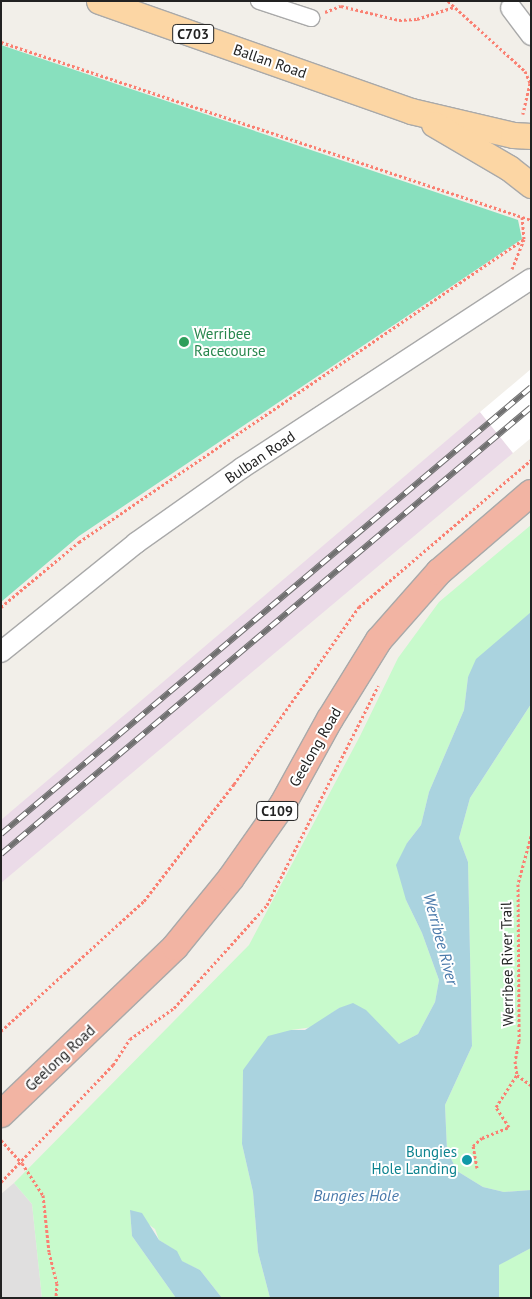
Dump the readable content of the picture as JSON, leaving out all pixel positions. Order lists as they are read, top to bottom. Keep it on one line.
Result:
{"streets":{"highway":["Geelong Road","C109"],"main road":["C703","Ballan Road"],"street":["Bulban Road"],"path":["Werribee River Trail"]},"water":["Werribee River","Bungies Hole"],"places":["Werribee Racecourse","Bungies Hole Landing"]}
